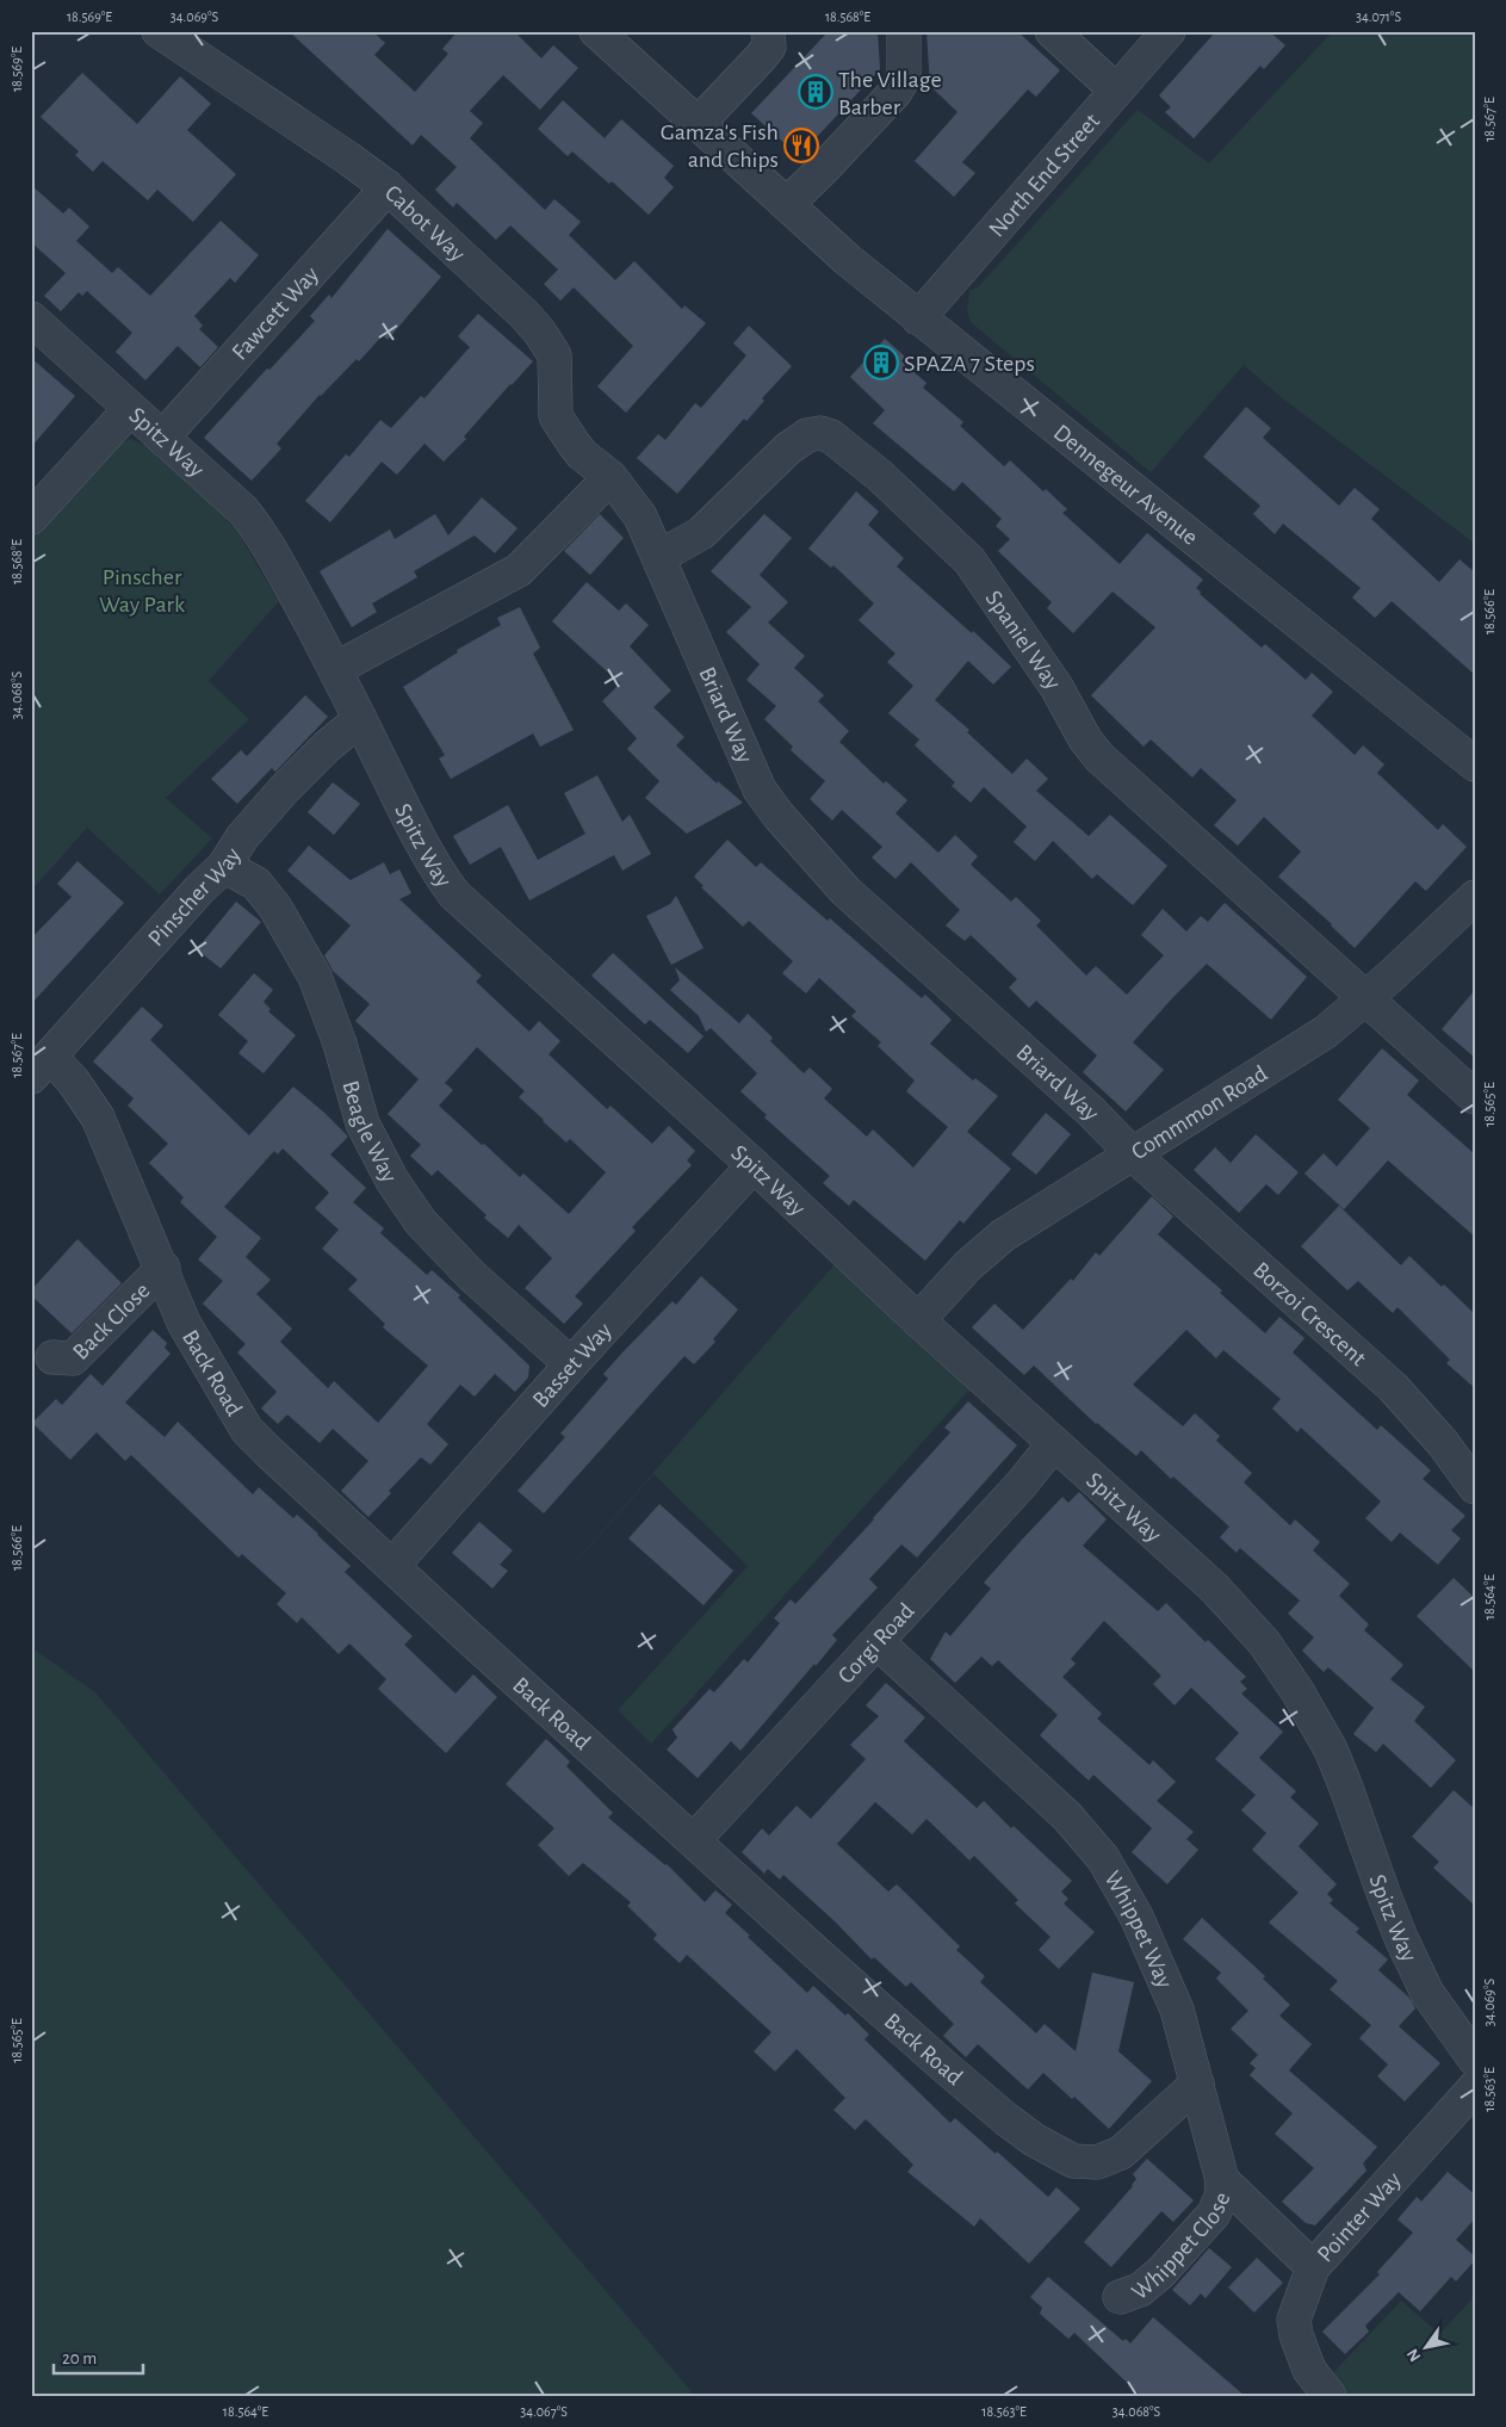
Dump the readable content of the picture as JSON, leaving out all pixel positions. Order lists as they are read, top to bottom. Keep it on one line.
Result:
{"streets":{"street":["North End Street","Cabot Way","Fawcett Way","Spitz Way","Dennegeur Avenue","Spaniel Way","Briard Way","Pinscher Way","Commmon Road","Beagle Way","Borzoi Crescent","Back Close","Basset Way","Back Road","Corgi Road","Whippet Way","Pointer Way","Whippet Close"]},"crossings":[["North End Street","Dennegeur Avenue"],["Cabot Way","Fawcett Way"],["Cabot Way","Briard Way"],["Fawcett Way","Spitz Way"],["Spitz Way","Pinscher Way"],["Spitz Way","Commmon Road"],["Spitz Way","Basset Way"],["Spitz Way","Corgi Road"],["Spaniel Way","Briard Way"],["Spaniel Way","Commmon Road"],["Briard Way","Commmon Road"],["Briard Way","Borzoi Crescent"],["Pinscher Way","Beagle Way"],["Pinscher Way","Back Road"],["Commmon Road","Borzoi Crescent"],["Beagle Way","Basset Way"],["Back Close","Back Road"],["Basset Way","Back Road"],["Back Road","Corgi Road"],["Back Road","Whippet Way"],["Corgi Road","Whippet Way"],["Whippet Way","Whippet Close"]],"parks":["Pinscher Way Park"],"places":{"building":["The Village Barber","SPAZA 7 Steps"],"restaurant":["Gamza's Fish and Chips"]},"scale_bar":"20 m","north":"bottom left","coordinates":["18.569°E","34.069°S","18.568°E","34.071°S","18.567°E","18.566°E","34.068°S","18.565°E","18.564°E","18.563°E","34.067°S"]}
